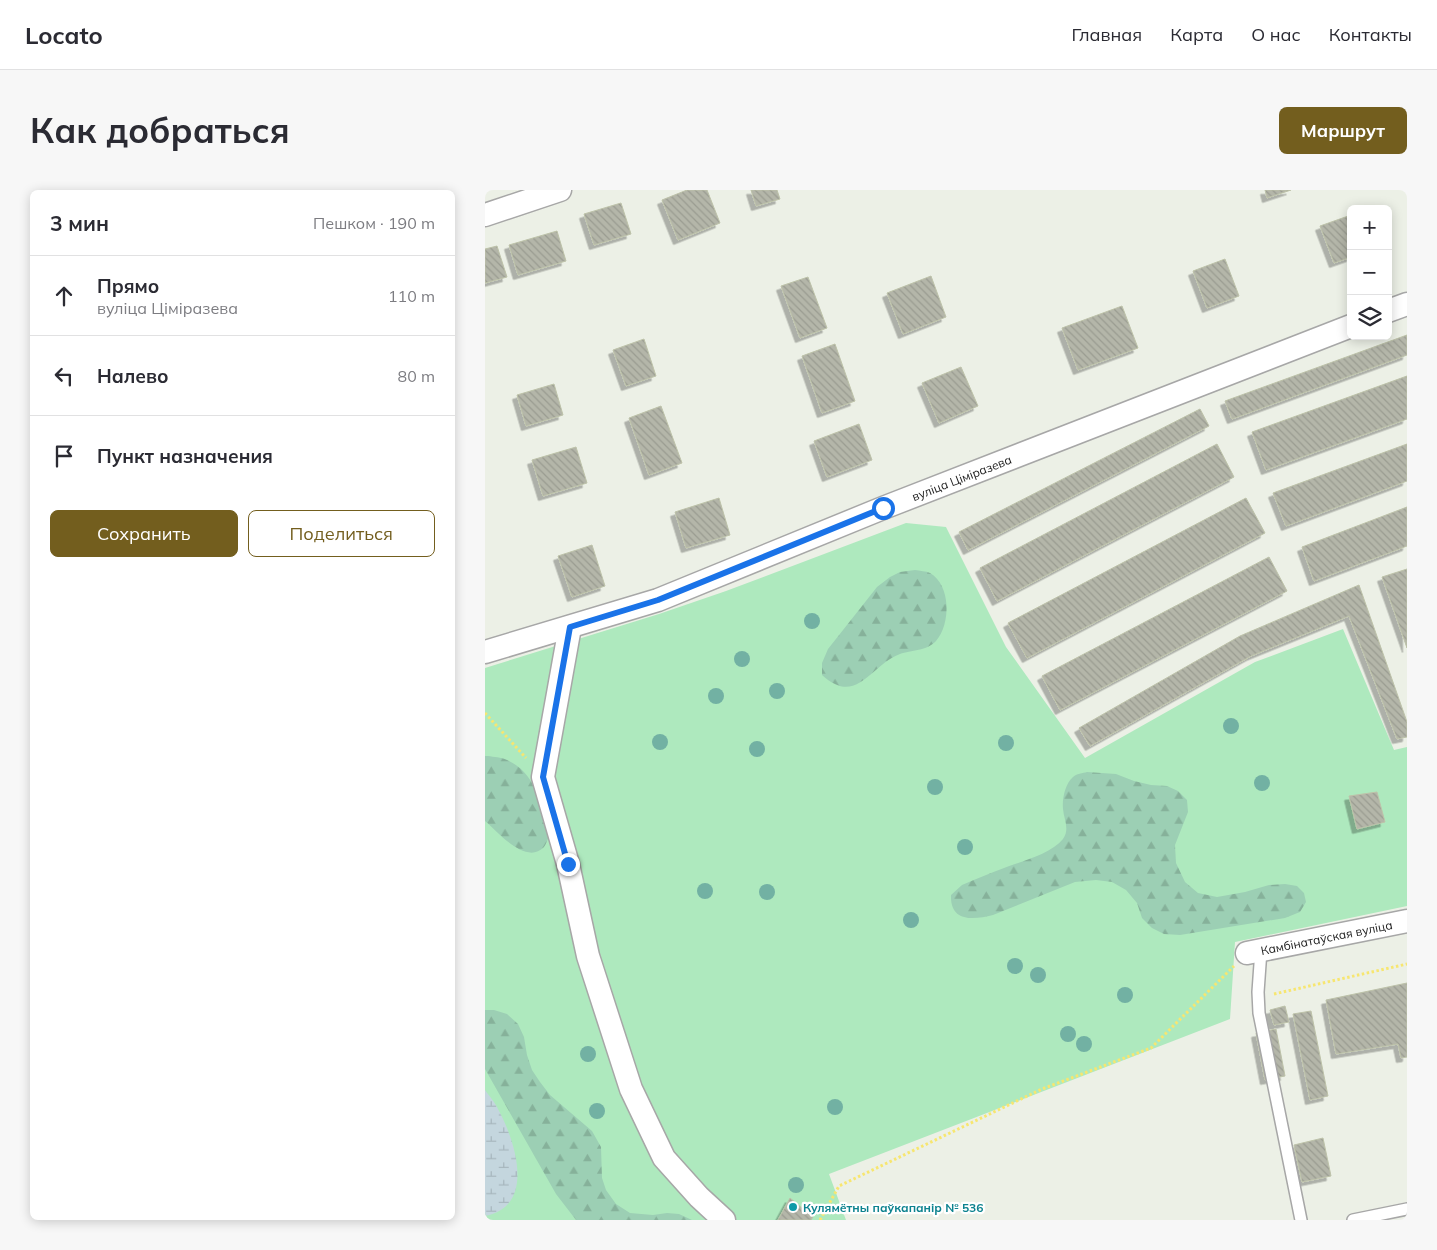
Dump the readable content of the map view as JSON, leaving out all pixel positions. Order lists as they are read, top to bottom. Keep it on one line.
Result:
{"streets":{"street":["вуліца Ціміразева","Камбінатаўская вуліца"]},"places":["Кулямётны паўкапанір № 536"],"page":{"header":"Locato","nav":["Главная","Карта","О нас","Контакты"],"buttons":["Маршрут",["Сохранить","Поделиться"]],"title":"Как добраться","heading":["3 мин","Пешком · 190 m"],"map_buttons":["+","−"],"list":[["Прямо","вуліца Ціміразева","110 m"],["Налево","80 m"],"Пункт назначения"]}}
